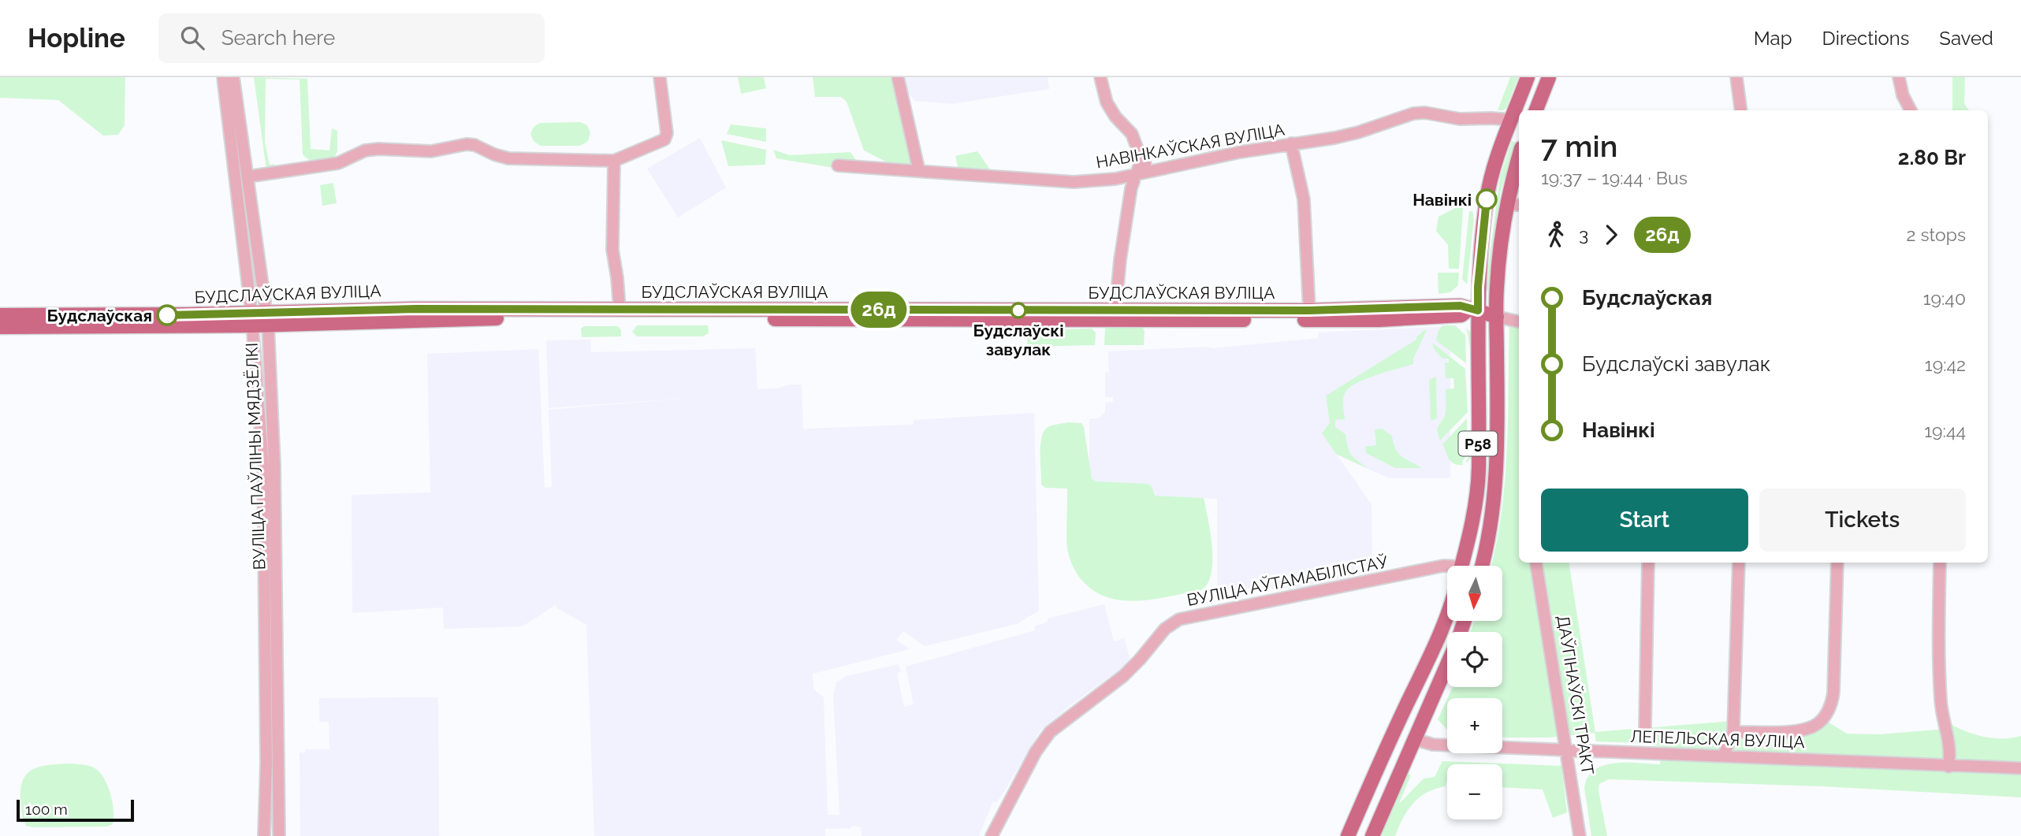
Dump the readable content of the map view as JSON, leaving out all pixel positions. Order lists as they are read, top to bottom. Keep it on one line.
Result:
{"streets":{"main road":["БУДСЛАЎСКАЯ ВУЛІЦА","Р58"],"street":["НАВІНКАЎСКАЯ ВУЛІЦА","ВУЛІЦА ПАЎЛІНЫ МЯДЗЁЛКІ","ВУЛІЦА АЎТАМАБІЛІСТАЎ","ДАЎГІНАЎСКІ ТРАКТ","ЛЕПЕЛЬСКАЯ ВУЛІЦА"]},"crossings":[["НАВІНКАЎСКАЯ ВУЛІЦА","Р58"],["БУДСЛАЎСКАЯ ВУЛІЦА","Р58"],["БУДСЛАЎСКАЯ ВУЛІЦА","ВУЛІЦА ПАЎЛІНЫ МЯДЗЁЛКІ"],["ДАЎГІНАЎСКІ ТРАКТ","ЛЕПЕЛЬСКАЯ ВУЛІЦА"]],"places":["Навінкі","Будслаўскі завулак","Будслаўская"],"lines":["bus line 26д"],"scale_bar":"100 m","north":"bottom","page":{"header":"Hopline","search":"Search here","nav":["Map","Directions","Saved"],"on_map":"26д","heading":["7 min","19:37 – 19:44 · Bus","2.80 Br"],"legs":["3","26д","2 stops"],"list":[{"name":"Будслаўская","value":"19:40"},{"name":"Будслаўскі завулак","value":"19:42"},{"name":"Навінкі","value":"19:44"}],"buttons":["Start","Tickets"],"map_buttons":["+","−"],"scale":"100 m"}}
